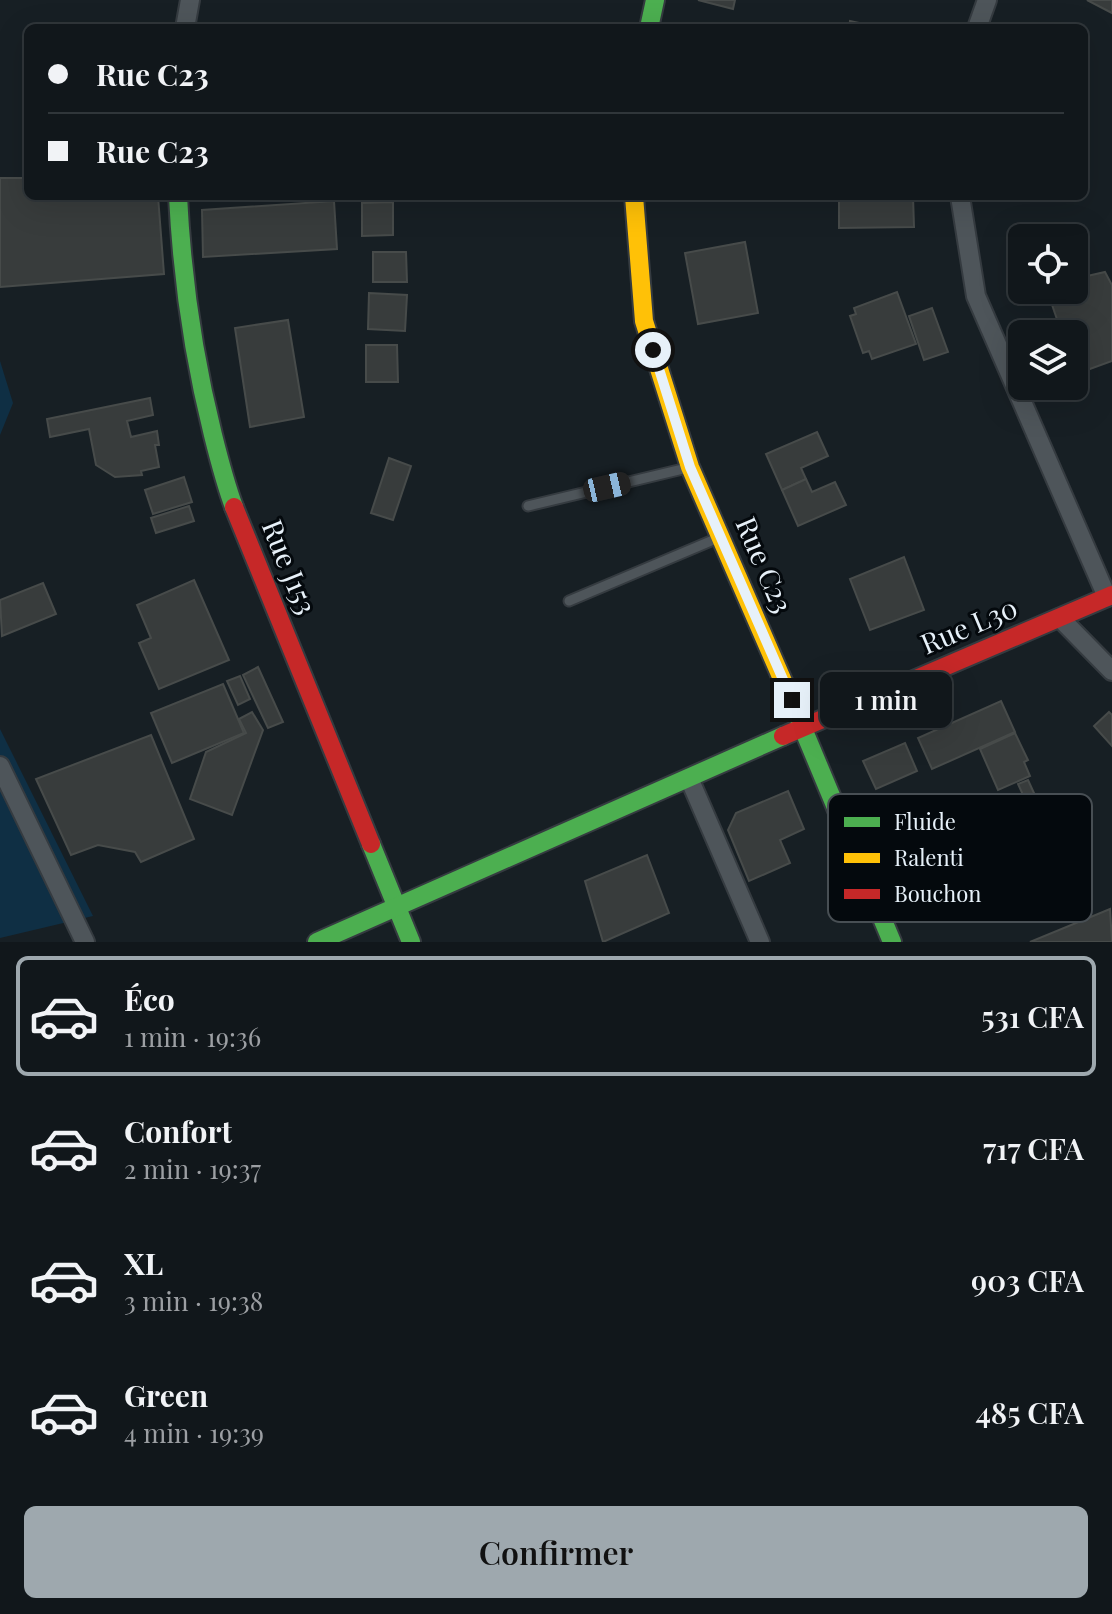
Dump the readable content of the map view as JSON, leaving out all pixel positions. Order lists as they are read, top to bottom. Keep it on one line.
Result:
{"streets":{"street":["Rue C23","Rue J153","Rue L30"]},"crossings":[["Rue C23","Rue L30"],["Rue J153","Rue L30"]],"legend":["Fluide","Ralenti","Bouchon"],"page":{"banner":["Rue C23","Rue C23"],"bubble":"1 min","list":[{"name":"Éco","note":"1 min · 19:36","value":"531 CFA"},{"name":"Confort","note":"2 min · 19:37","value":"717 CFA"},{"name":"XL","note":"3 min · 19:38","value":"903 CFA"},{"name":"Green","note":"4 min · 19:39","value":"485 CFA"}],"buttons":"Confirmer"}}
